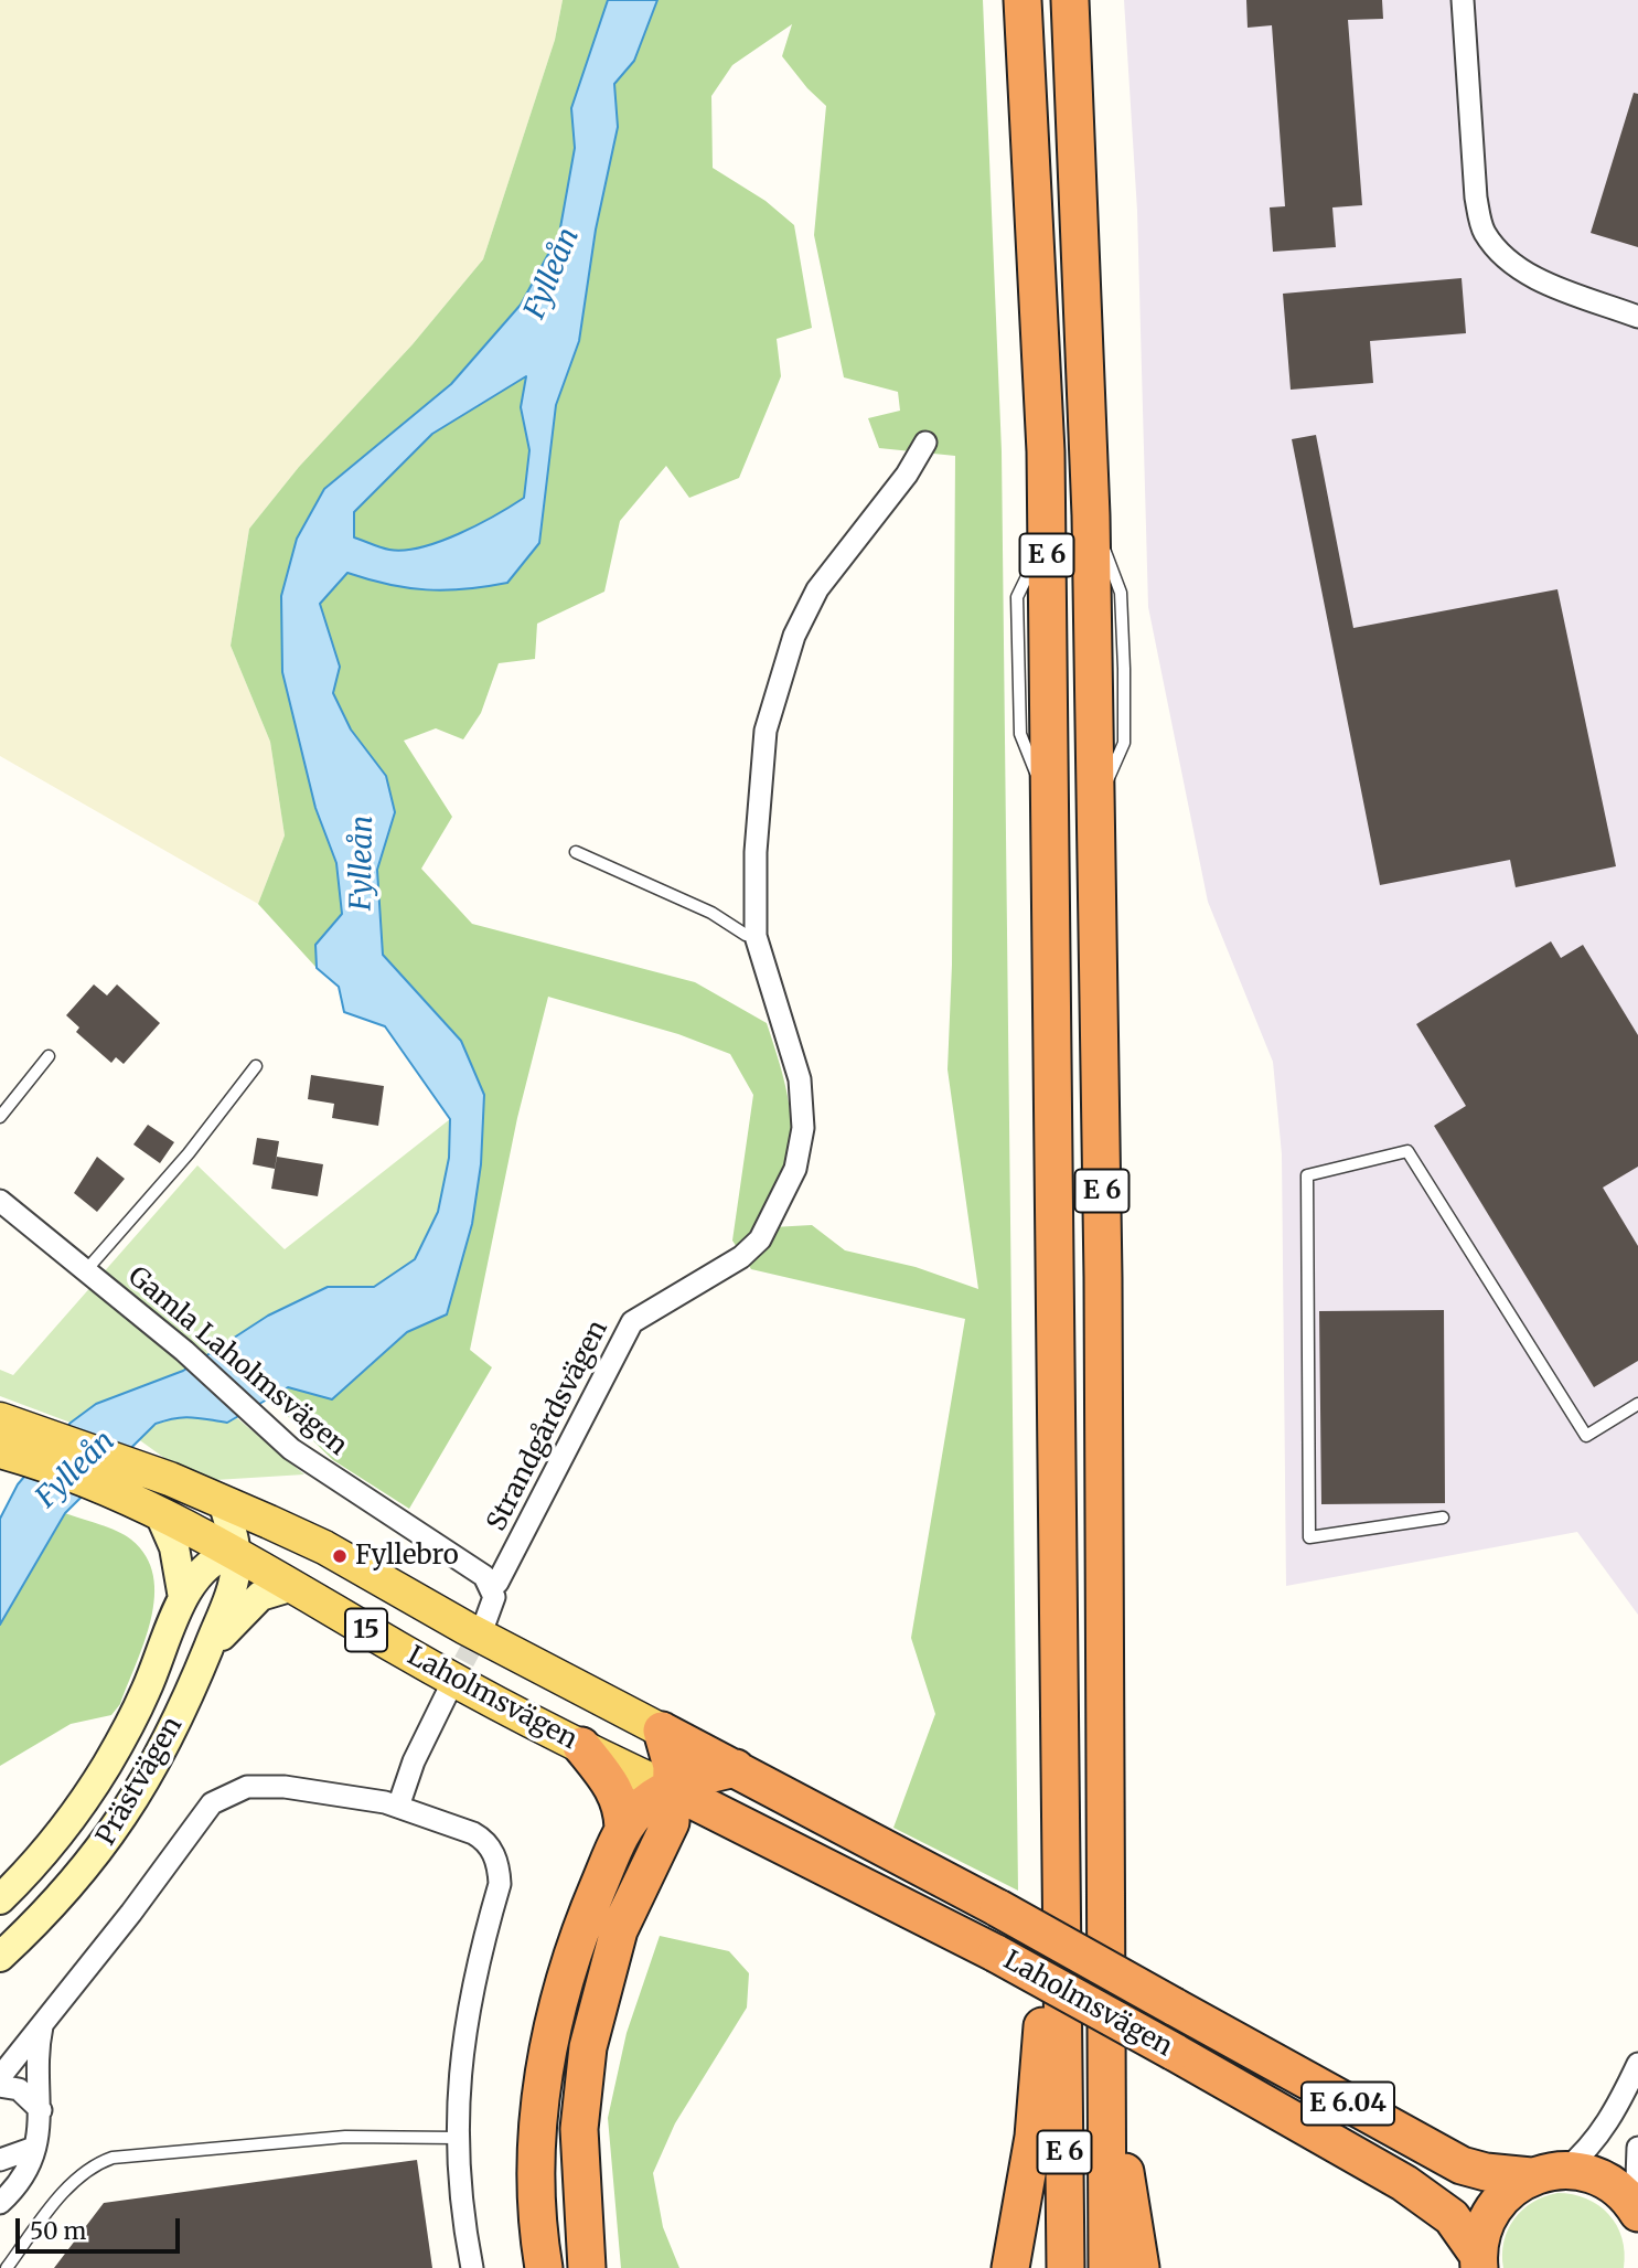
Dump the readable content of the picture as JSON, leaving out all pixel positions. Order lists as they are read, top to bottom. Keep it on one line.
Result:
{"streets":{"highway":["E 6","Laholmsvägen","E 6.04"],"main road":["15"],"street":["Gamla Laholmsvägen","Strandgårdsvägen","Prästvägen"]},"crossings":[["Gamla Laholmsvägen","Strandgårdsvägen"],["Laholmsvägen","Prästvägen"]],"water":["Fylleån"],"places":["Fyllebro"],"scale_bar":"50 m"}
